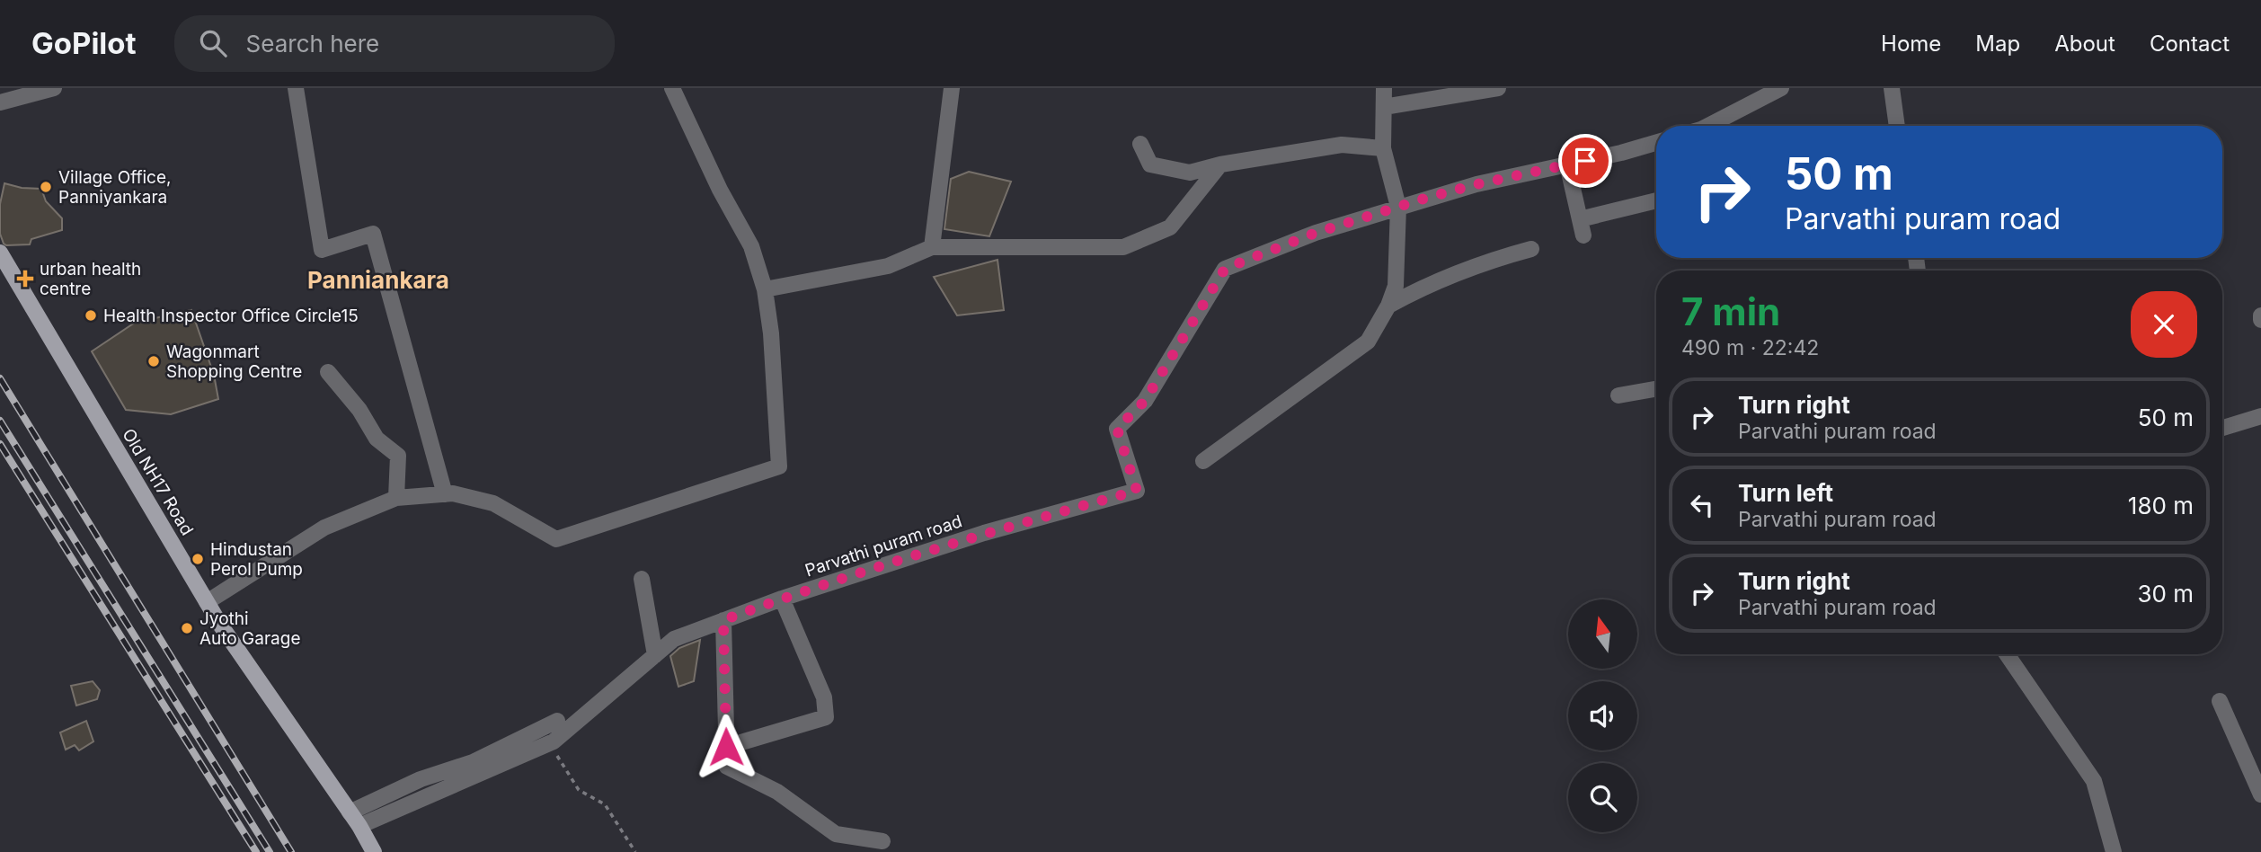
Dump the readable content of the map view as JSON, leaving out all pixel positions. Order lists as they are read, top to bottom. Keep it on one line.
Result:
{"streets":{"main road":["Old NH17 Road"],"street":["Parvathi puram road"]},"crossings":[["Old NH17 Road","Parvathi puram road"]],"districts":["Panniankara"],"places":{"other":["Village Office, Panniyankara","Health Inspector Office Circle15","Wagonmart Shopping Centre","Hindustan Perol Pump","Jyothi Auto Garage"],"health":["urban health centre"]},"north":"top","page":{"header":"GoPilot","search":"Search here","nav":["Home","Map","About","Contact"],"turn":["50 m","Parvathi puram road"],"heading":["7 min","490 m · 22:42"],"list":[{"name":"Turn right","note":"Parvathi puram road","value":"50 m"},{"name":"Turn left","note":"Parvathi puram road","value":"180 m"},{"name":"Turn right","note":"Parvathi puram road","value":"30 m"}]}}
